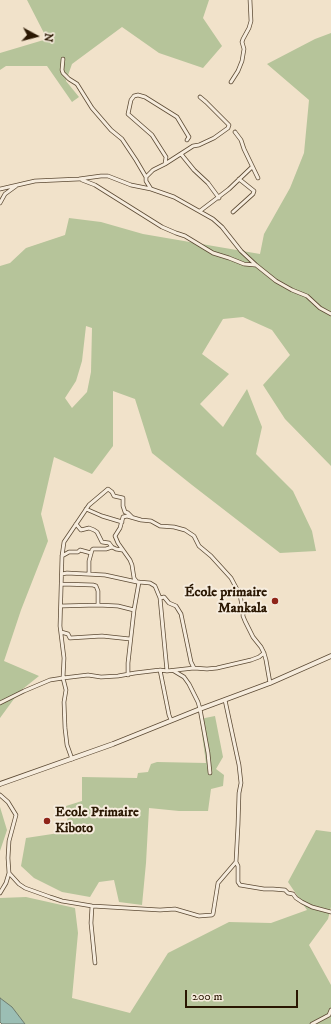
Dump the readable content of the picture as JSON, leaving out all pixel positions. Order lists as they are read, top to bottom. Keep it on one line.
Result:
{"places":["École primaire Mankala","Ecole Primaire Kiboto"],"scale_bar":"200 m","north":"right"}
